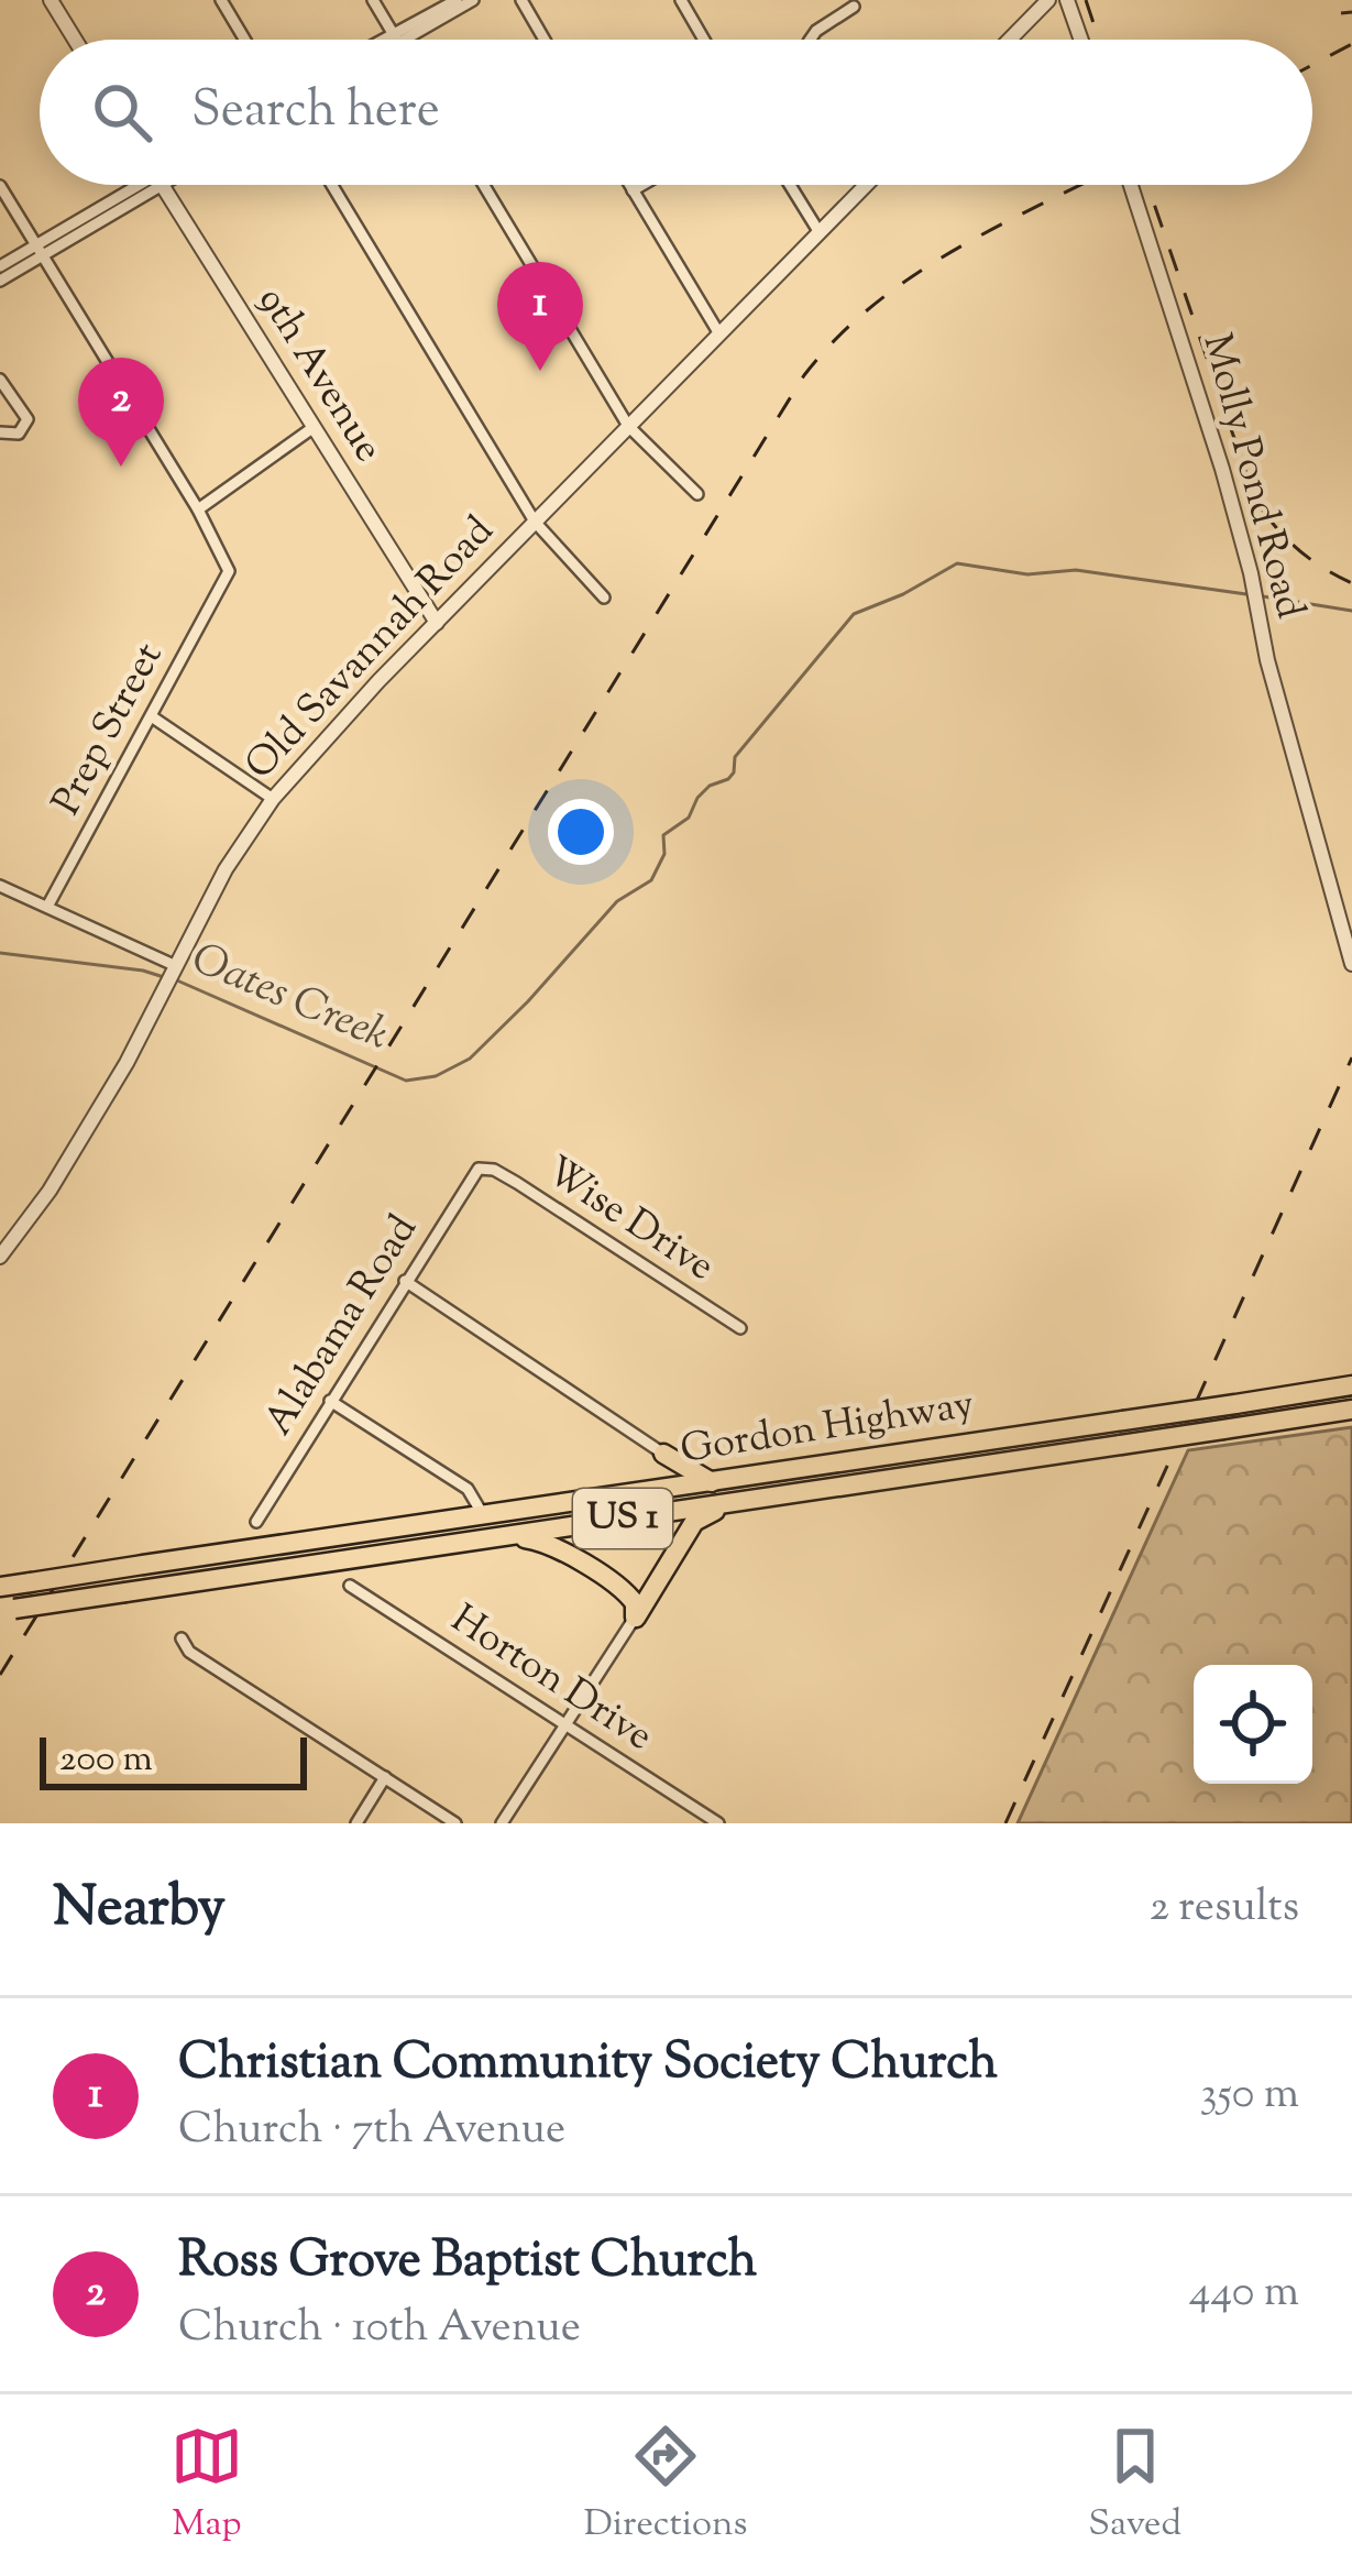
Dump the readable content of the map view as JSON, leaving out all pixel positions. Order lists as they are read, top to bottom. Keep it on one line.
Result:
{"streets":{"highway":["Gordon Highway","US 1"],"street":["9th Avenue","Molly Pond Road","Old Savannah Road","Prep Street","Wise Drive","Alabama Road","Horton Drive"]},"crossings":[["9th Avenue","Old Savannah Road"],["Wise Drive","Alabama Road"]],"water":["Oates Creek"],"scale_bar":"200 m","page":{"search":"Search here","pins":["1","2"],"scale":"200 m","heading":["Nearby","2 results"],"list":[{"mark":"1","name":"Christian Community Society Church","note":"Church · 7th Avenue","value":"350 m"},{"mark":"2","name":"Ross Grove Baptist Church","note":"Church · 10th Avenue","value":"440 m"}],"nav":["Map","Directions","Saved"]}}
